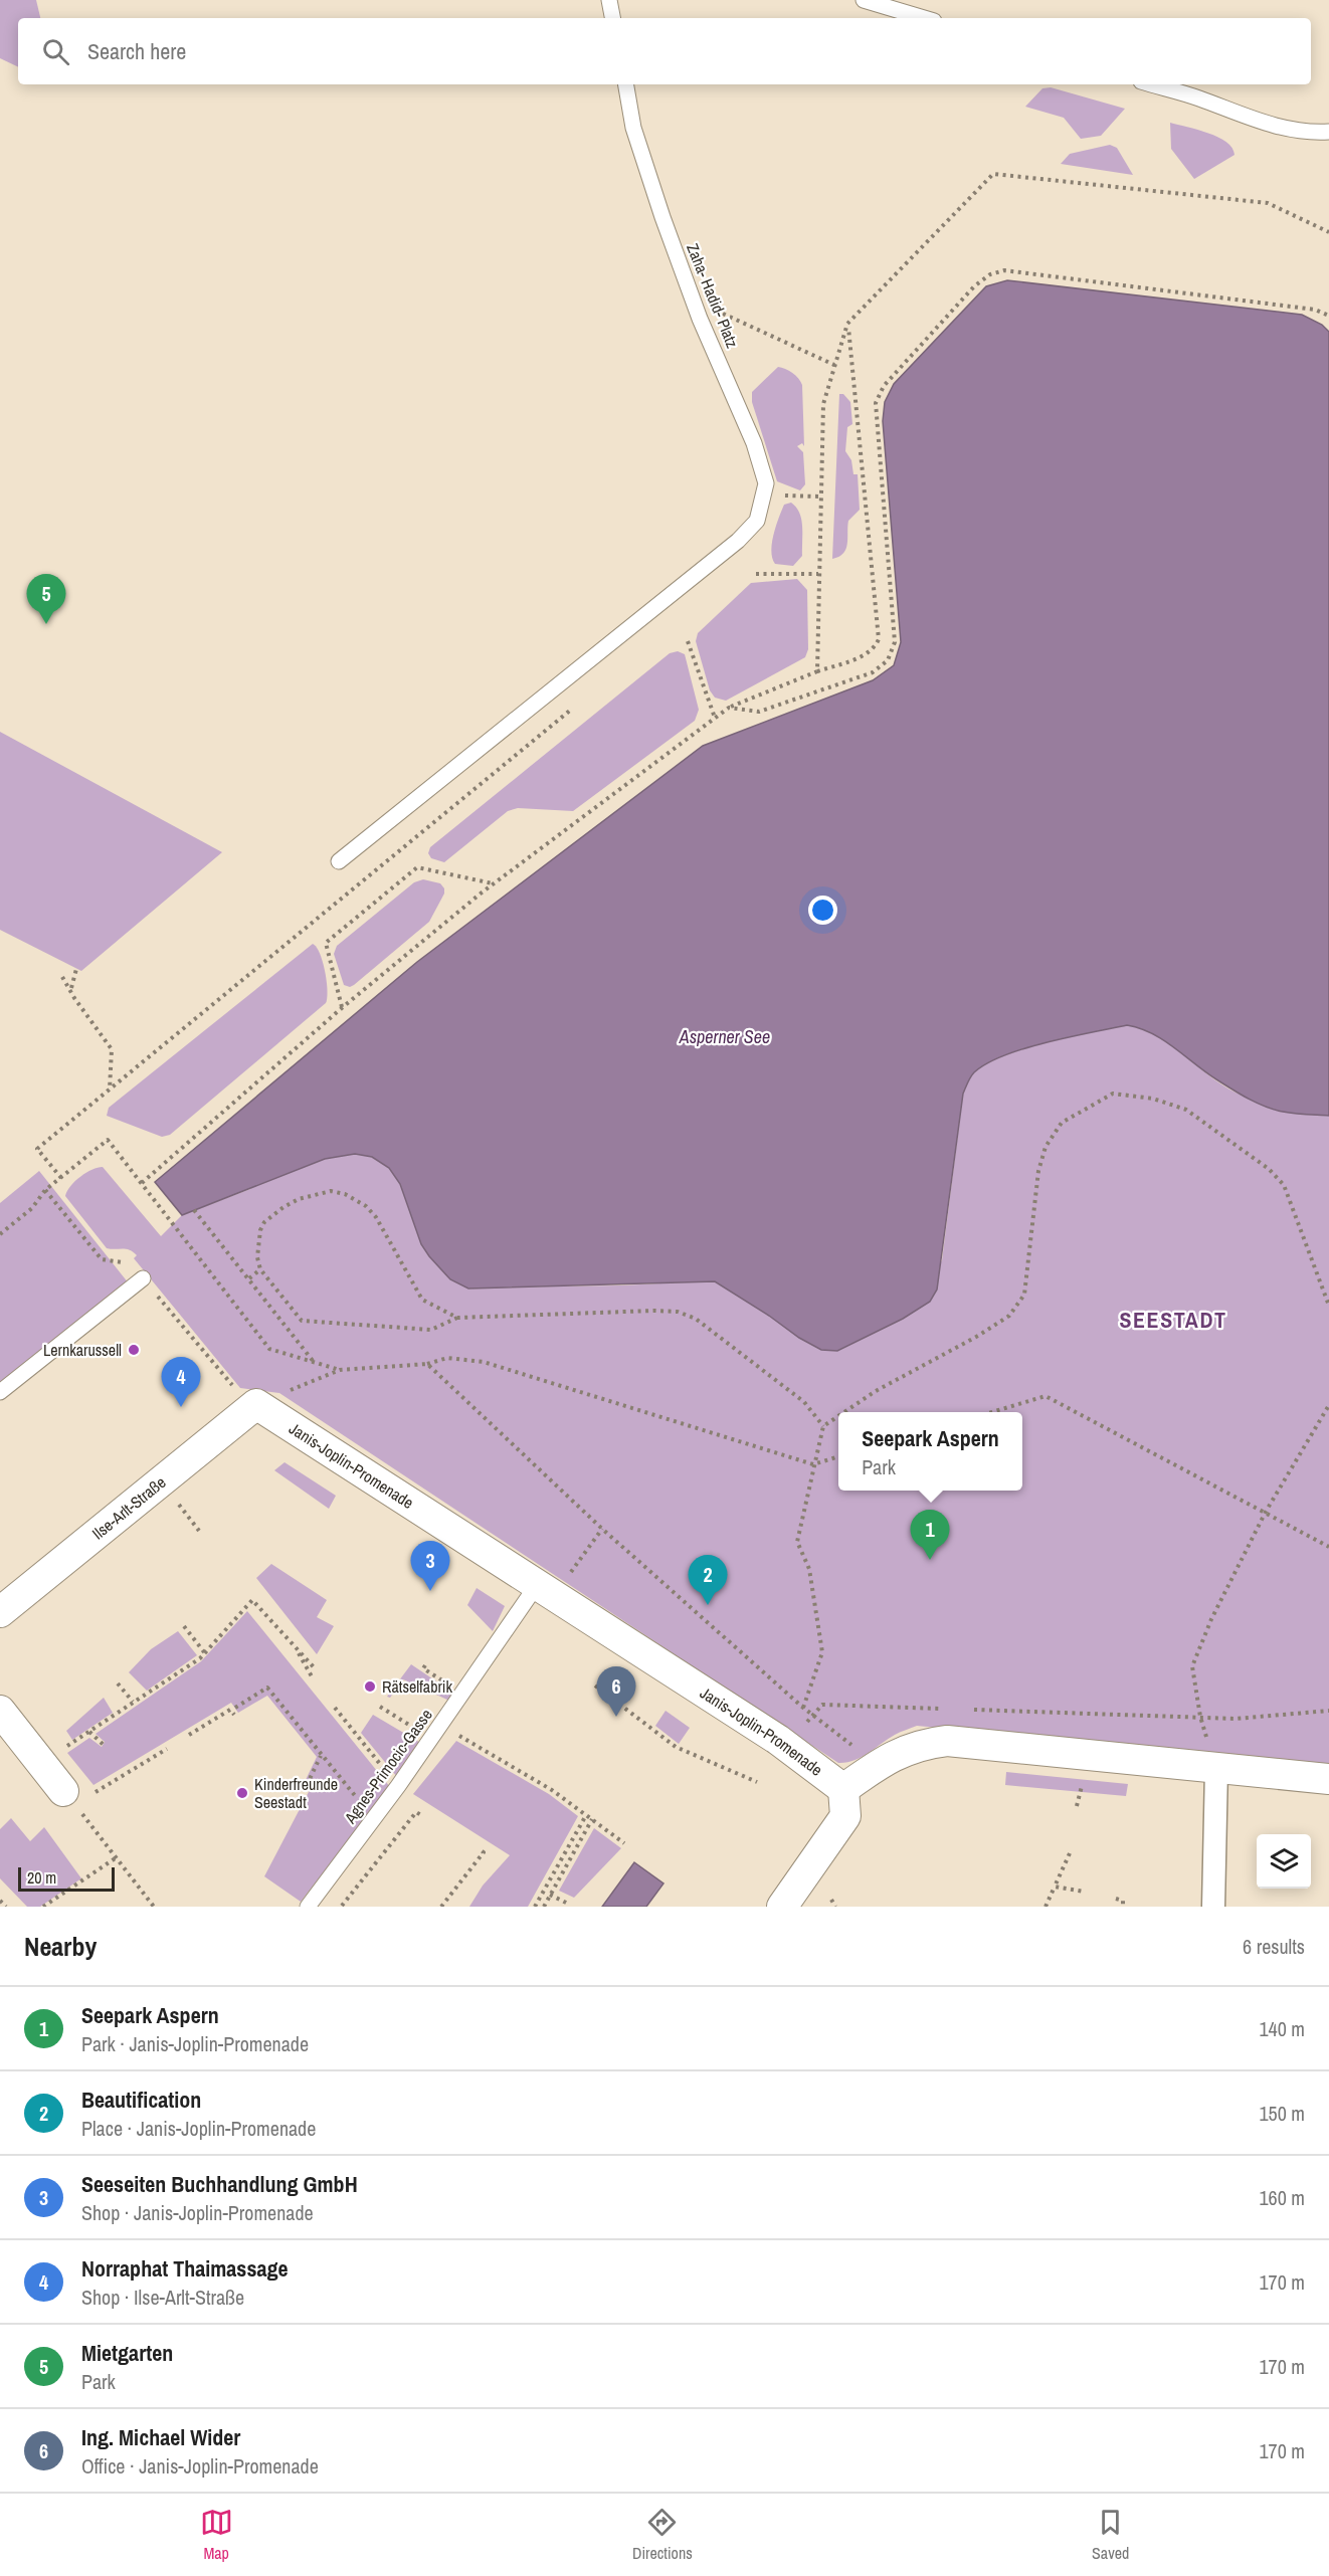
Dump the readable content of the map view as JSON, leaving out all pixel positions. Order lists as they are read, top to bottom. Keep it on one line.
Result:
{"streets":{"street":["Janis-Joplin-Promenade","Ilse-Arlt-Straße"],"lane":["Zaha- Hadid- Platz","Agnes-Primocic-Gasse"]},"crossings":[["Janis-Joplin-Promenade","Ilse-Arlt-Straße"],["Janis-Joplin-Promenade","Agnes-Primocic-Gasse"]],"districts":["SEESTADT"],"water":["Asperner See"],"places":["Lernkarussell","Rätselfabrik","Kinderfreunde Seestadt"],"scale_bar":"20 m","page":{"search":"Search here","pins":["5","4","1","3","2","6"],"popup":["Seepark Aspern","Park"],"scale":"20 m","heading":["Nearby","6 results"],"list":[{"mark":"1","name":"Seepark Aspern","note":"Park · Janis-Joplin-Promenade","value":"140 m"},{"mark":"2","name":"Beautification","note":"Place · Janis-Joplin-Promenade","value":"150 m"},{"mark":"3","name":"Seeseiten Buchhandlung GmbH","note":"Shop · Janis-Joplin-Promenade","value":"160 m"},{"mark":"4","name":"Norraphat Thaimassage","note":"Shop · Ilse-Arlt-Straße","value":"170 m"},{"mark":"5","name":"Mietgarten","note":"Park","value":"170 m"},{"mark":"6","name":"Ing. Michael Wider","note":"Office · Janis-Joplin-Promenade","value":"170 m"}],"nav":["Map","Directions","Saved"]}}
